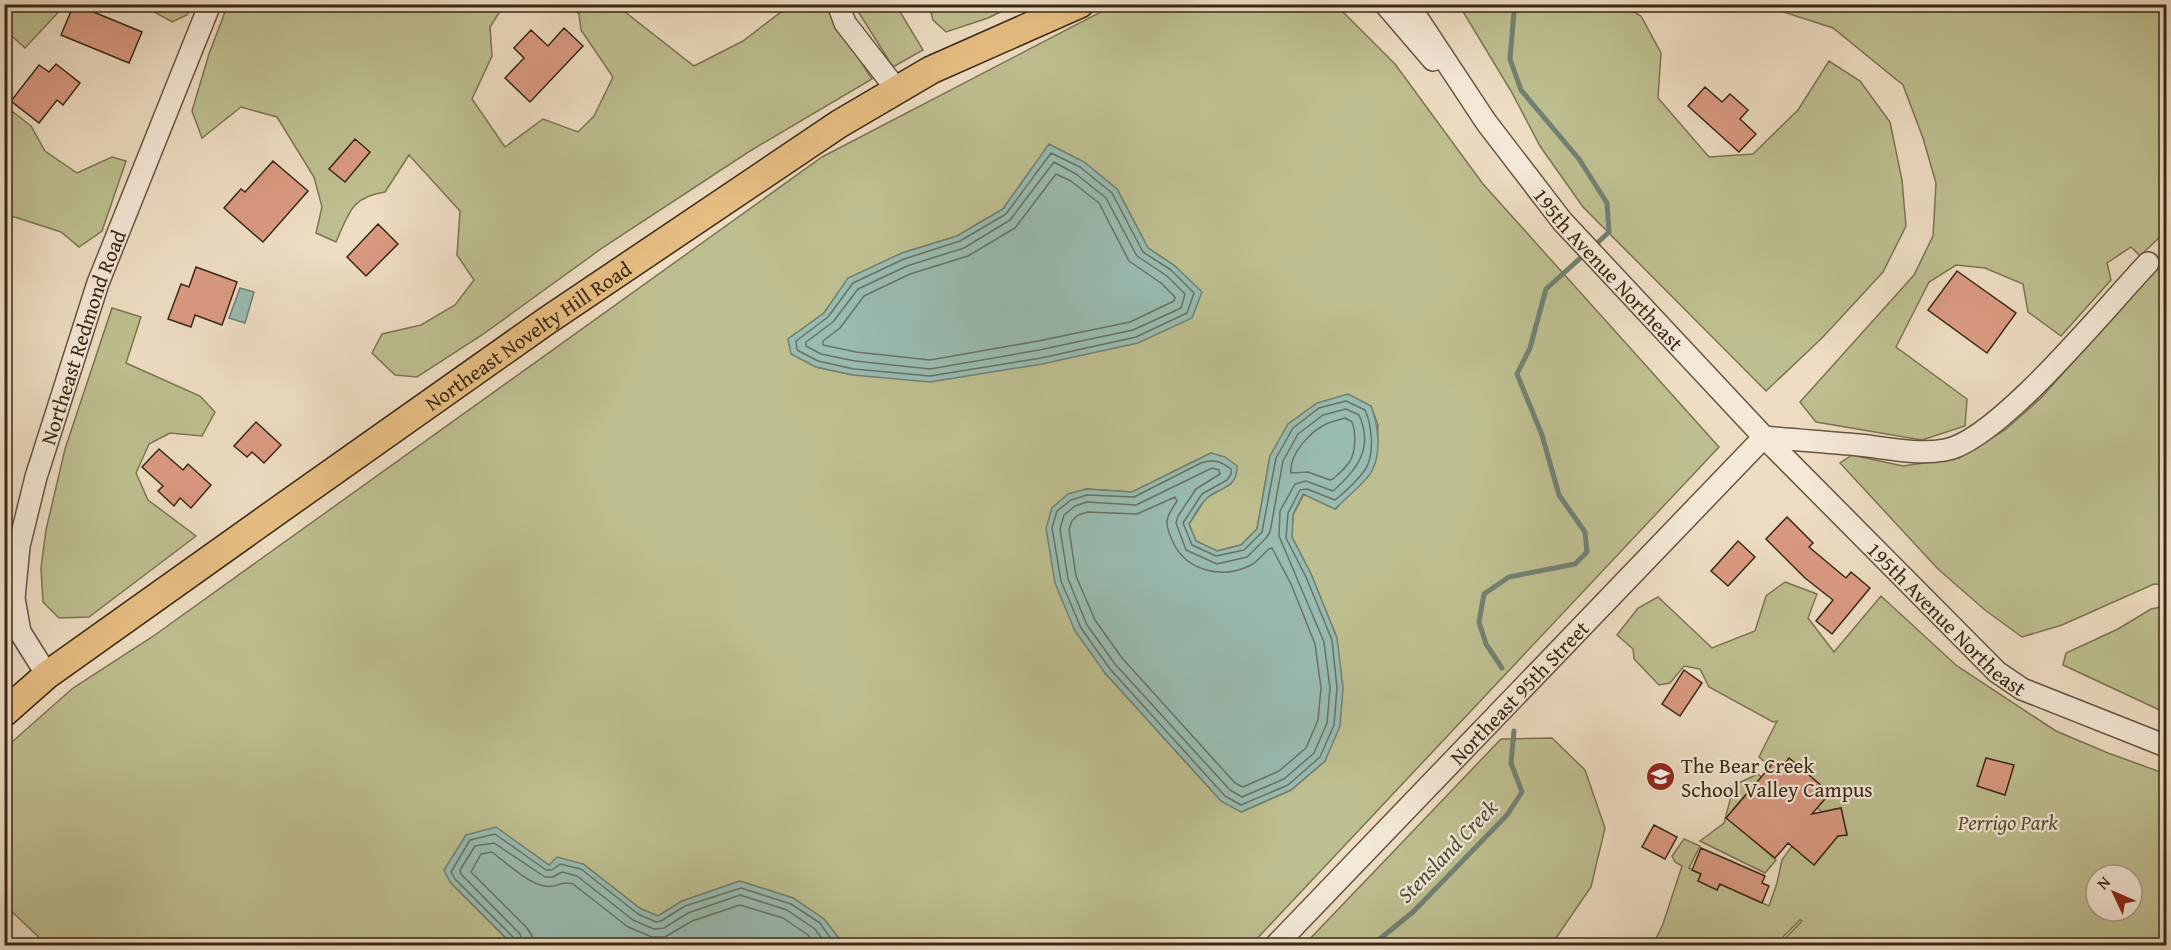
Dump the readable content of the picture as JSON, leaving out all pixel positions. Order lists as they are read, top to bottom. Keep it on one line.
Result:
{"streets":{"main road":["Northeast Novelty Hill Road"],"street":["195th Avenue Northeast","Northeast Redmond Road","Northeast 95th Street"]},"crossings":[["195th Avenue Northeast","Northeast 95th Street"],["Northeast Novelty Hill Road","Northeast Redmond Road"]],"water":["Stensland Creek"],"parks":["Perrigo Park"],"places":{"school or university":["The Bear Creek School Valley Campus"]},"north":"top left"}
